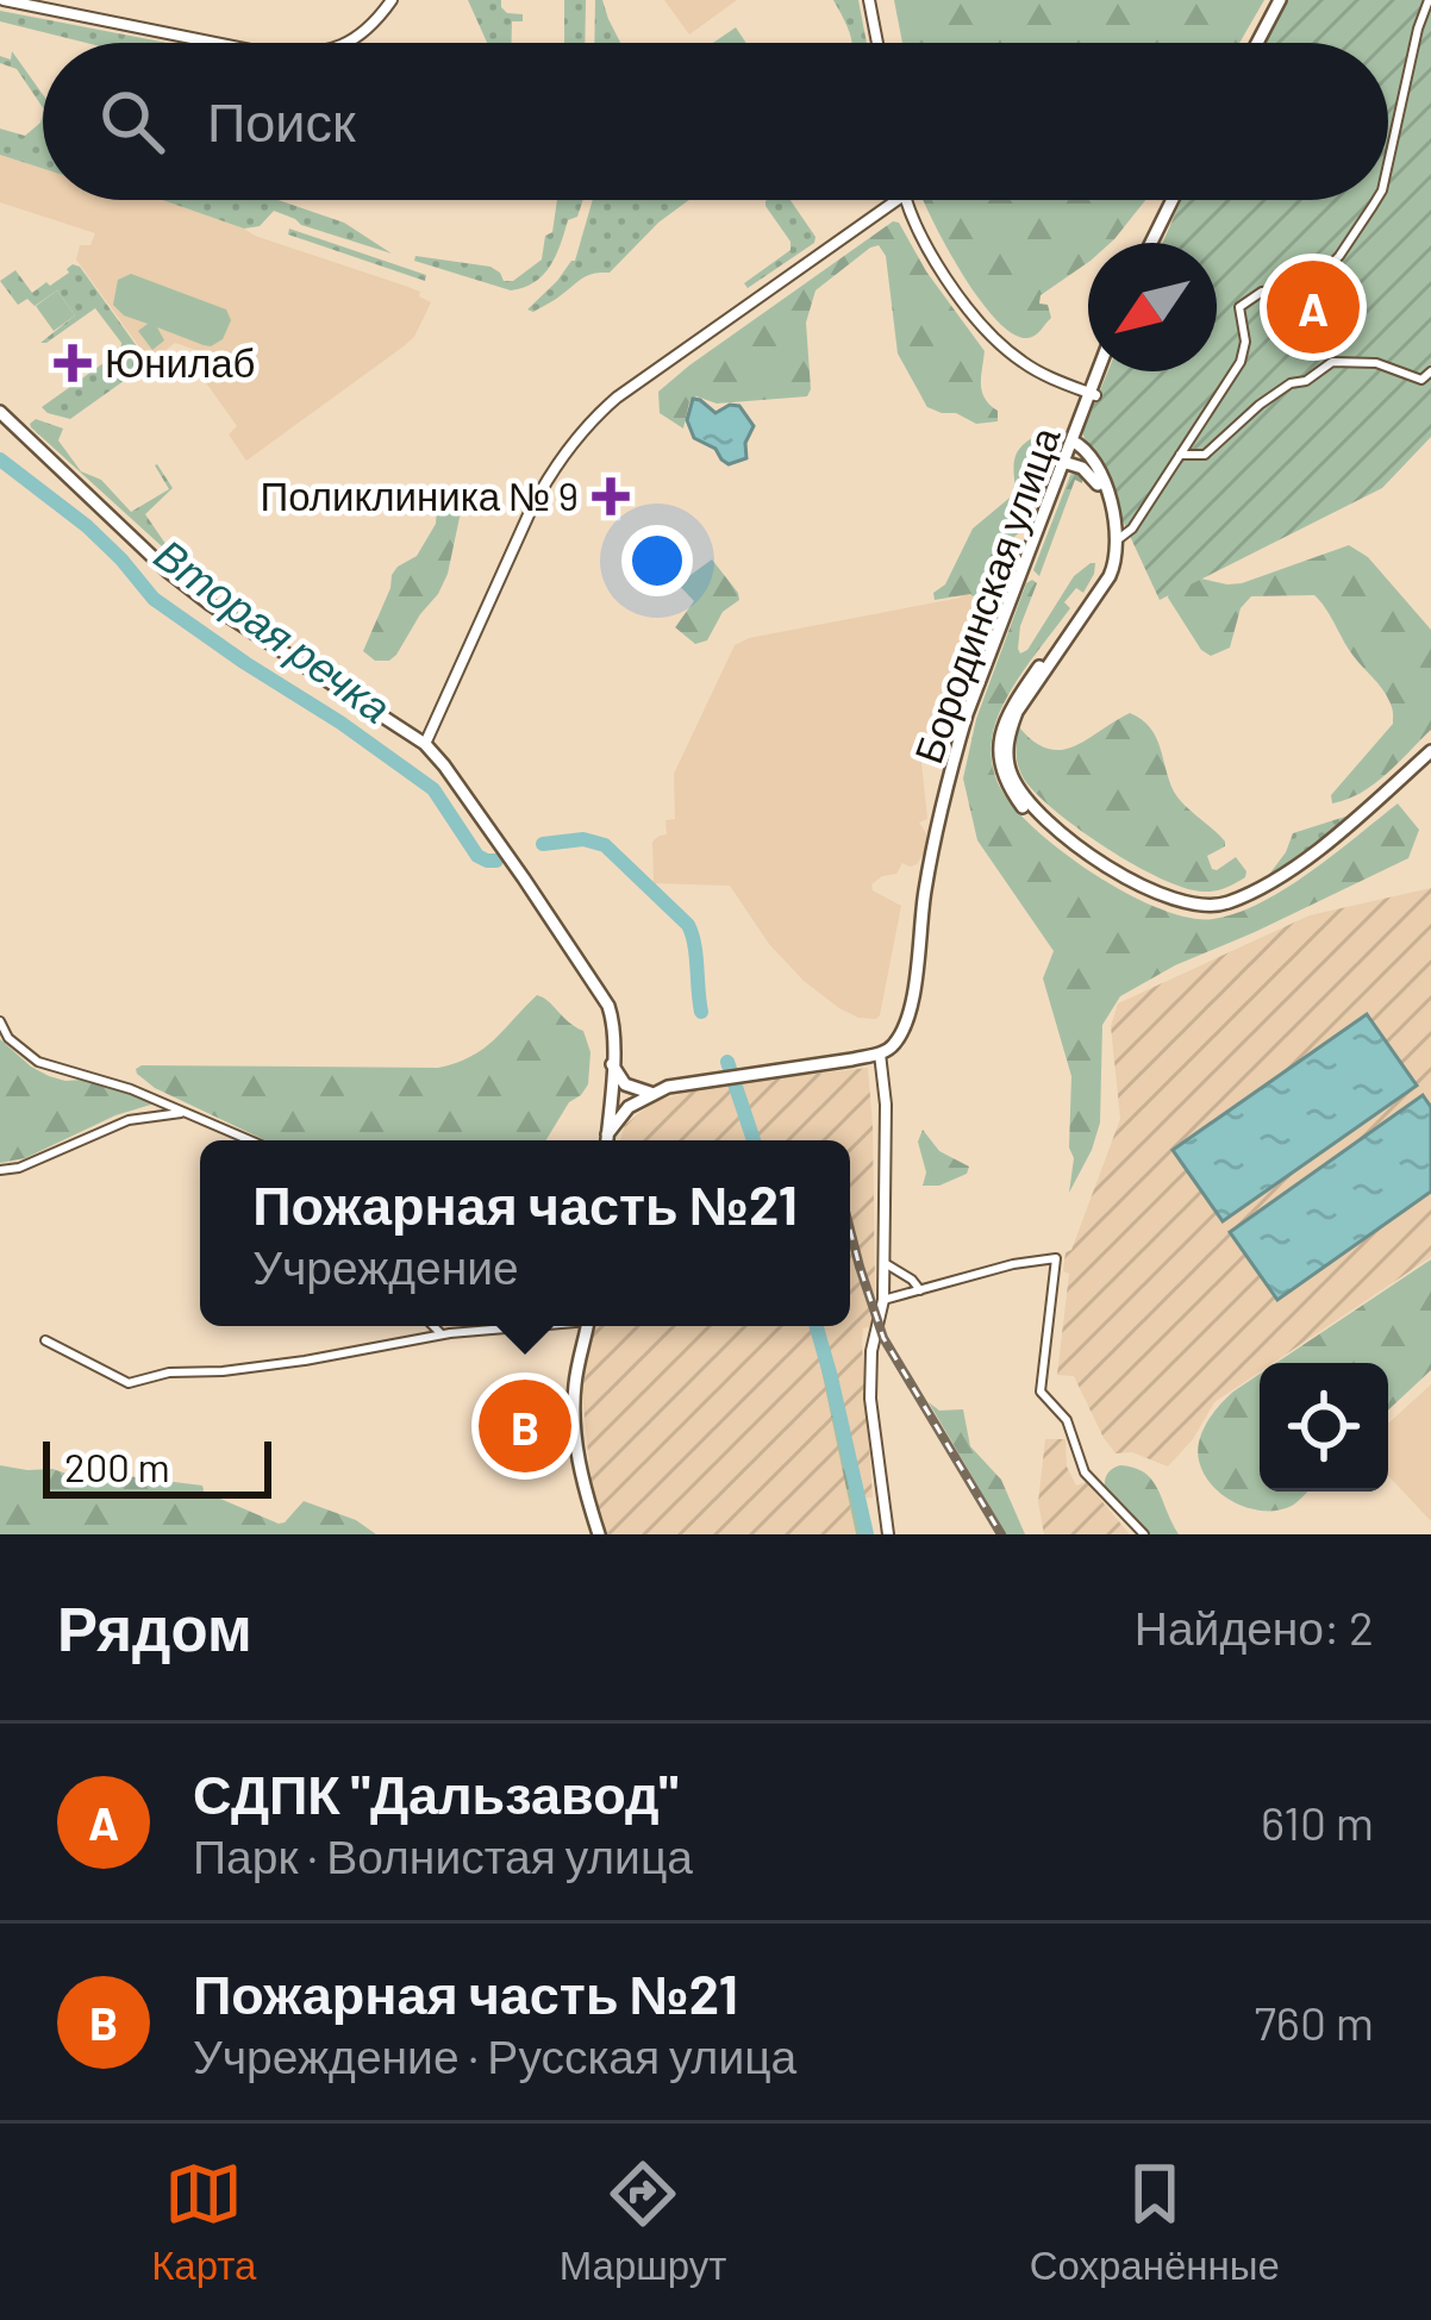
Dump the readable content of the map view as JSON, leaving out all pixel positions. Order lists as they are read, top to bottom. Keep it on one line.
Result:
{"streets":{"main road":["Бородинская улица"]},"water":["Вторая речка"],"places":{"health":["Юнилаб","Поликлиника № 9"]},"scale_bar":"200 m","north":"bottom left","page":{"search":"Поиск","pins":["A","B"],"popup":["Пожарная часть №21","Учреждение"],"scale":"200 m","heading":["Рядом","Найдено: 2"],"list":[{"mark":"A","name":"СДПК \"Дальзавод\"","note":"Парк · Волнистая улица","value":"610 m"},{"mark":"B","name":"Пожарная часть №21","note":"Учреждение · Русская улица","value":"760 m"}],"nav":["Карта","Маршрут","Сохранённые"]}}
